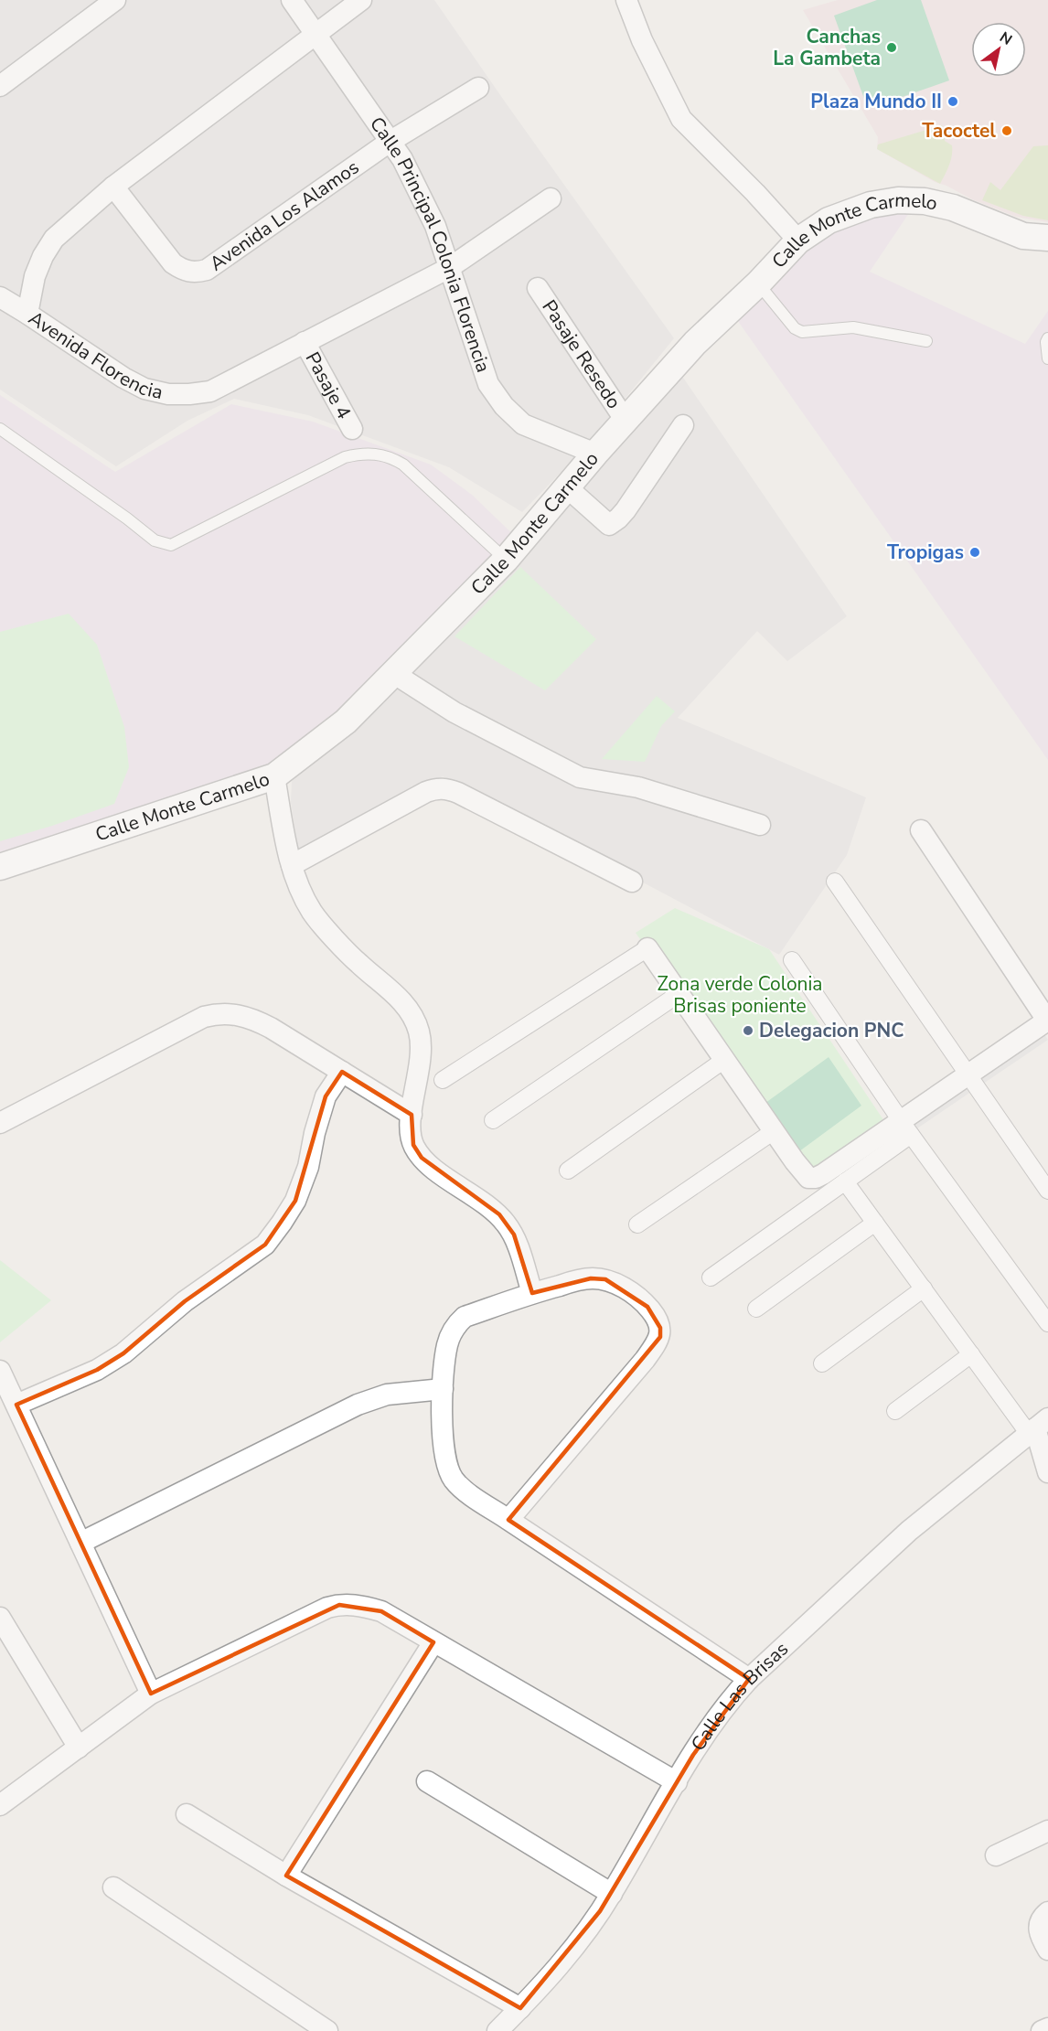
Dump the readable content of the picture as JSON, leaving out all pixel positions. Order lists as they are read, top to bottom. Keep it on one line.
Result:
{"streets":{"street":["Avenida Los Alamos","Calle Monte Carmelo","Calle Principal Colonia Florencia","Avenida Florencia","Pasaje Resedo","Pasaje 4","Calle Las Brisas"]},"crossings":[["Avenida Los Alamos","Calle Principal Colonia Florencia"],["Avenida Los Alamos","Avenida Florencia"],["Calle Monte Carmelo","Calle Principal Colonia Florencia"],["Calle Monte Carmelo","Pasaje Resedo"],["Calle Principal Colonia Florencia","Avenida Florencia"],["Avenida Florencia","Pasaje 4"]],"parks":["Zona verde Colonia Brisas poniente"],"places":["Canchas La Gambeta","Plaza Mundo II","Tacoctel","Tropigas","Delegacion PNC"],"north":"top right"}
